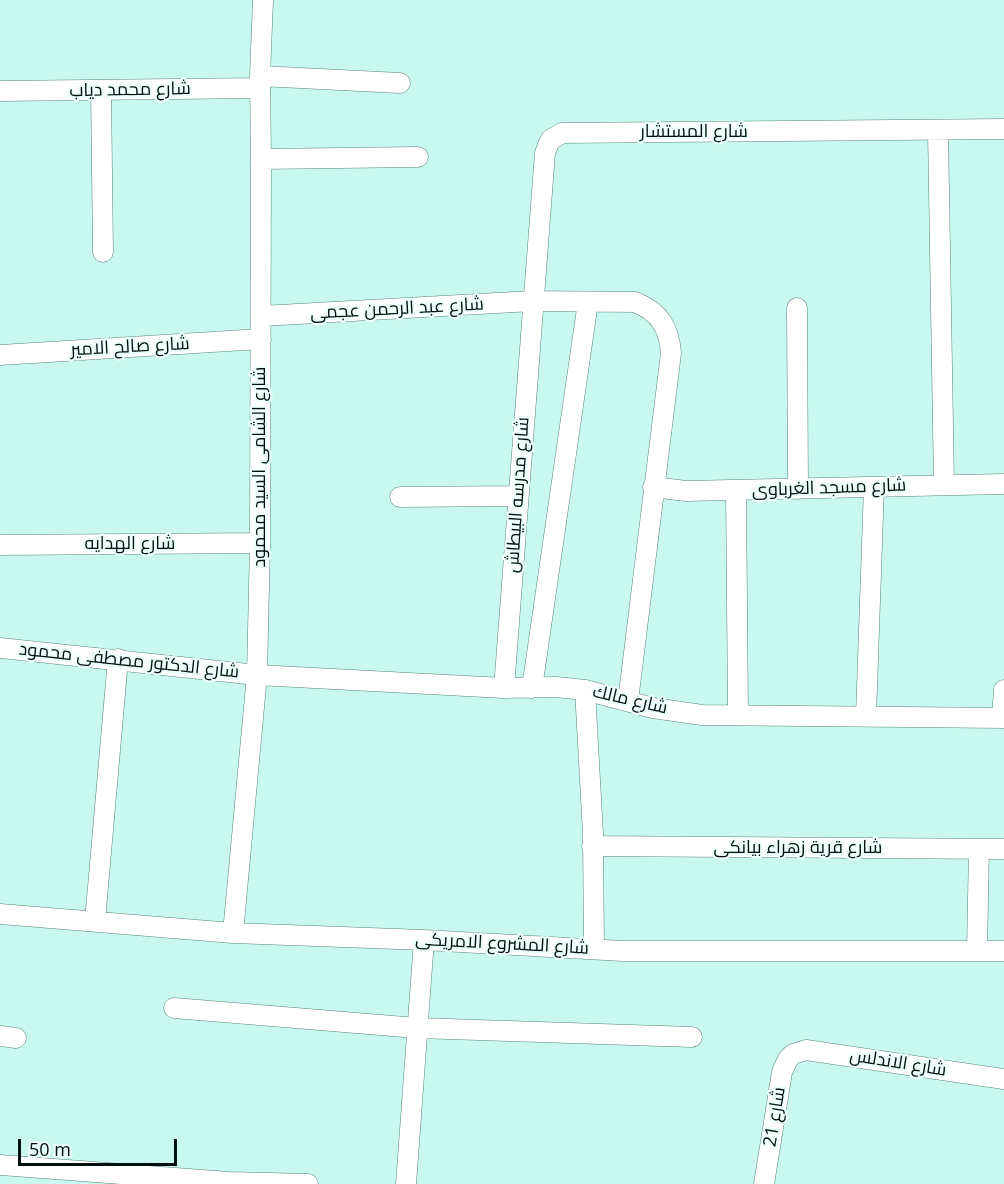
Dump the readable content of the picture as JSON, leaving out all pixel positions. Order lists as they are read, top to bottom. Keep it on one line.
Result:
{"streets":{"street":["شارع محمد دياب","شارع المستشار","شارع عبد الرحمن عجمى","شارع صالح الامير","شارع الشامى السيد محمود","شارع مسجد الغرباوى","شارع مدرسه البيطاش","شارع الهدايه","شارع الدكتور مصطفى محمود","شارع مالك","شارع قرية زهراء بيانكى","شارع المشروع الامريكى","شارع الاندلس","شارع 21"]},"crossings":[["شارع محمد دياب","شارع الشامى السيد محمود"],["شارع المستشار","شارع عبد الرحمن عجمى"],["شارع المستشار","شارع مدرسه البيطاش"],["شارع عبد الرحمن عجمى","شارع الشامى السيد محمود"],["شارع عبد الرحمن عجمى","شارع مسجد الغرباوى"],["شارع عبد الرحمن عجمى","شارع مدرسه البيطاش"],["شارع عبد الرحمن عجمى","شارع مالك"],["شارع صالح الامير","شارع الشامى السيد محمود"],["شارع الشامى السيد محمود","شارع الهدايه"],["شارع الشامى السيد محمود","شارع الدكتور مصطفى محمود"],["شارع الشامى السيد محمود","شارع مالك"],["شارع الشامى السيد محمود","شارع المشروع الامريكى"],["شارع مدرسه البيطاش","شارع مالك"],["شارع الدكتور مصطفى محمود","شارع مالك"],["شارع الاندلس","شارع 21"]],"scale_bar":"50 m"}
